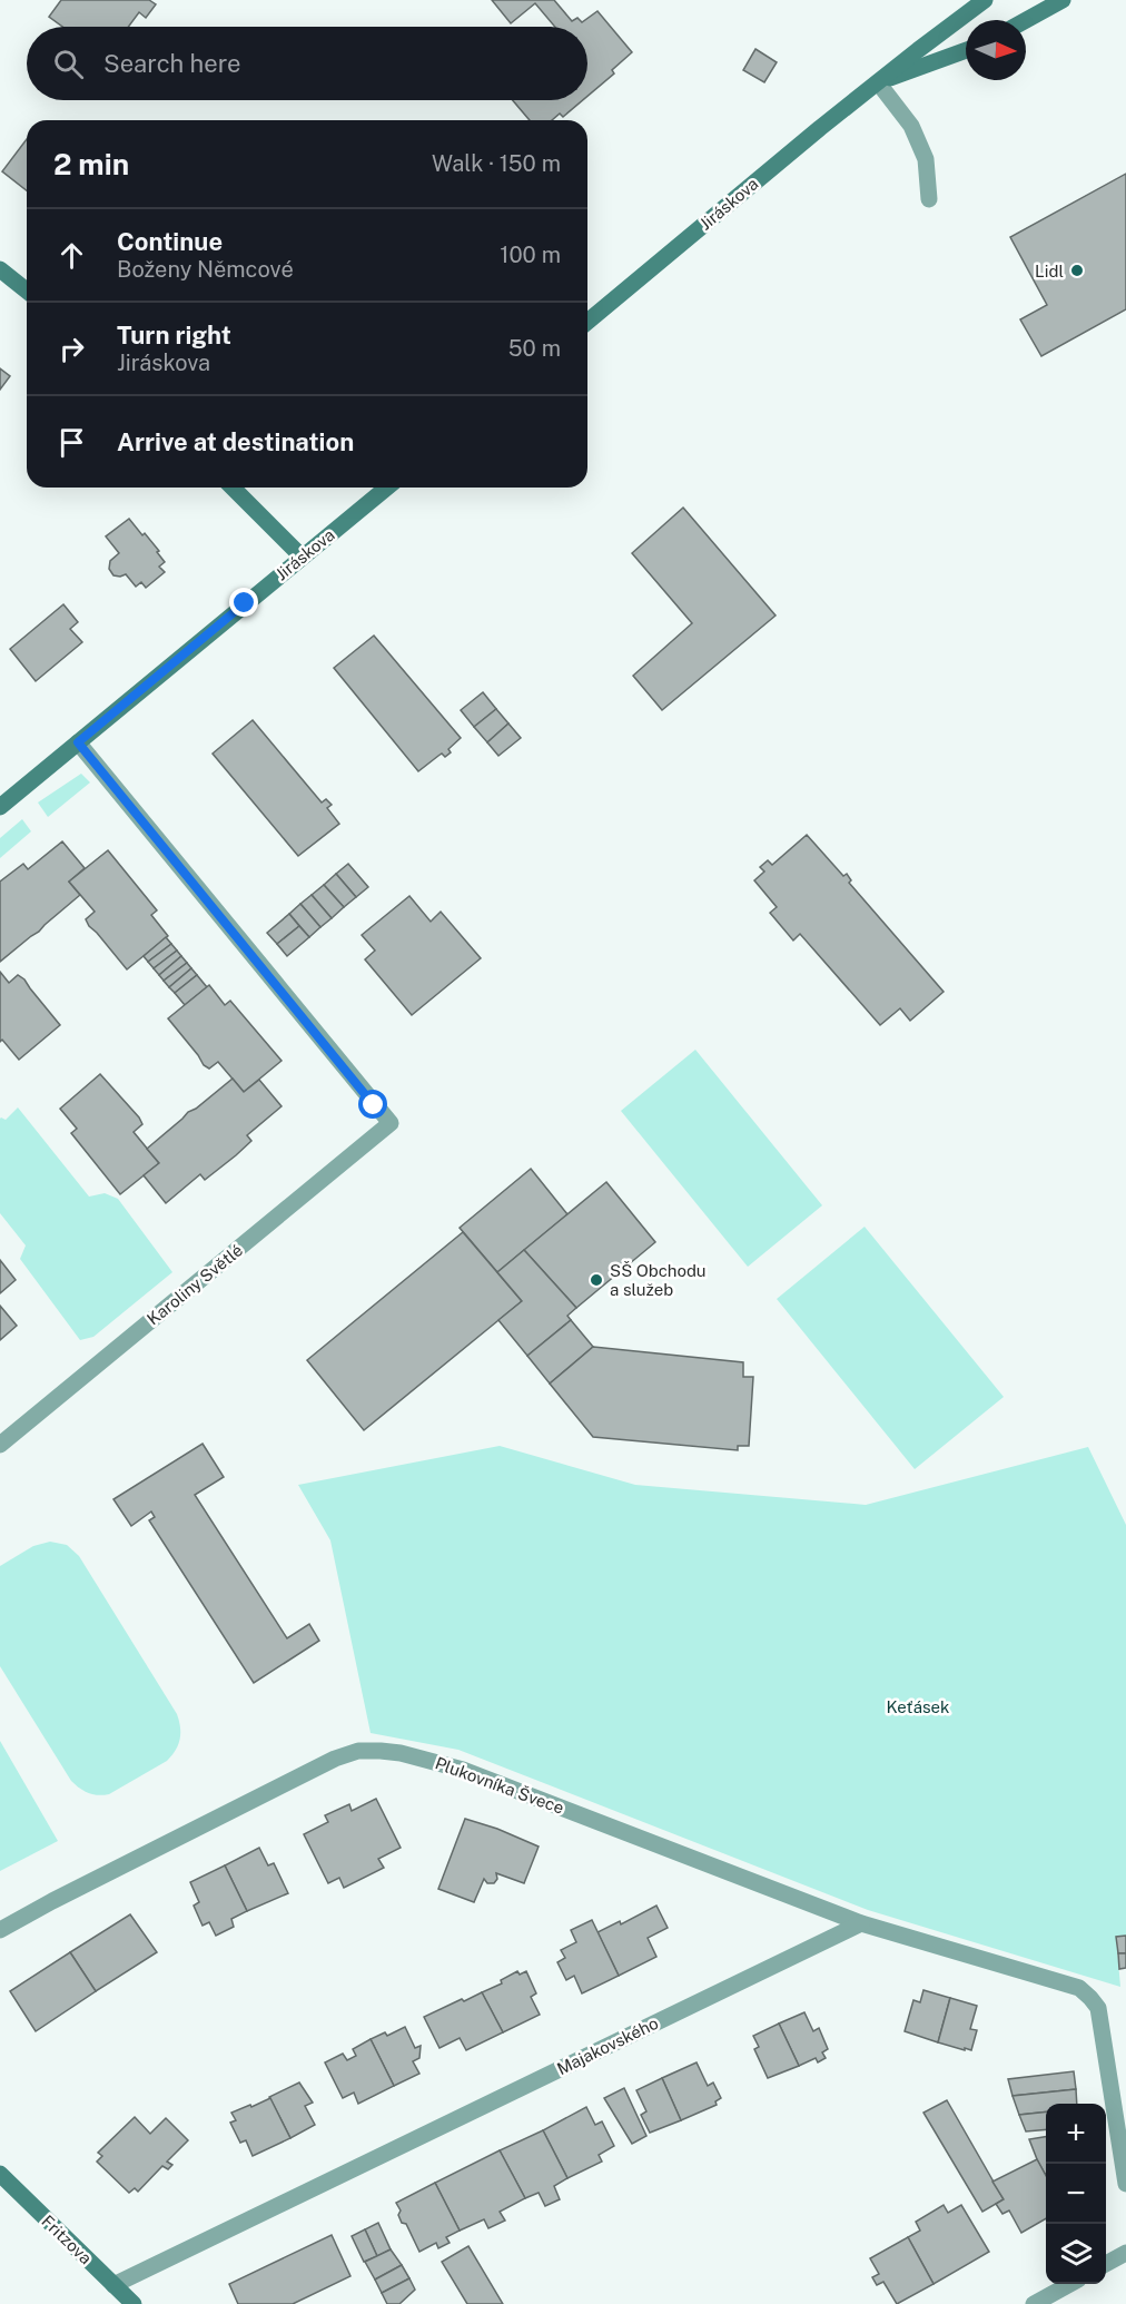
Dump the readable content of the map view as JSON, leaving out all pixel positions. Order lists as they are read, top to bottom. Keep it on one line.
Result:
{"streets":{"main road":["Jiráskova","Fritzova"],"street":["Karoliny Světlé","Plukovníka Švece","Majakovského"]},"crossings":[["Jiráskova","Karoliny Světlé"],["Plukovníka Švece","Majakovského"],["Majakovského","Fritzova"]],"parks":["Keťásek"],"places":["Lidl","SŠ Obchodu a služeb"],"north":"right","page":{"search":"Search here","heading":["2 min","Walk · 150 m"],"list":[["Continue","Boženy Němcové","100 m"],["Turn right","Jiráskova","50 m"],"Arrive at destination"],"map_buttons":["+","−"]}}
